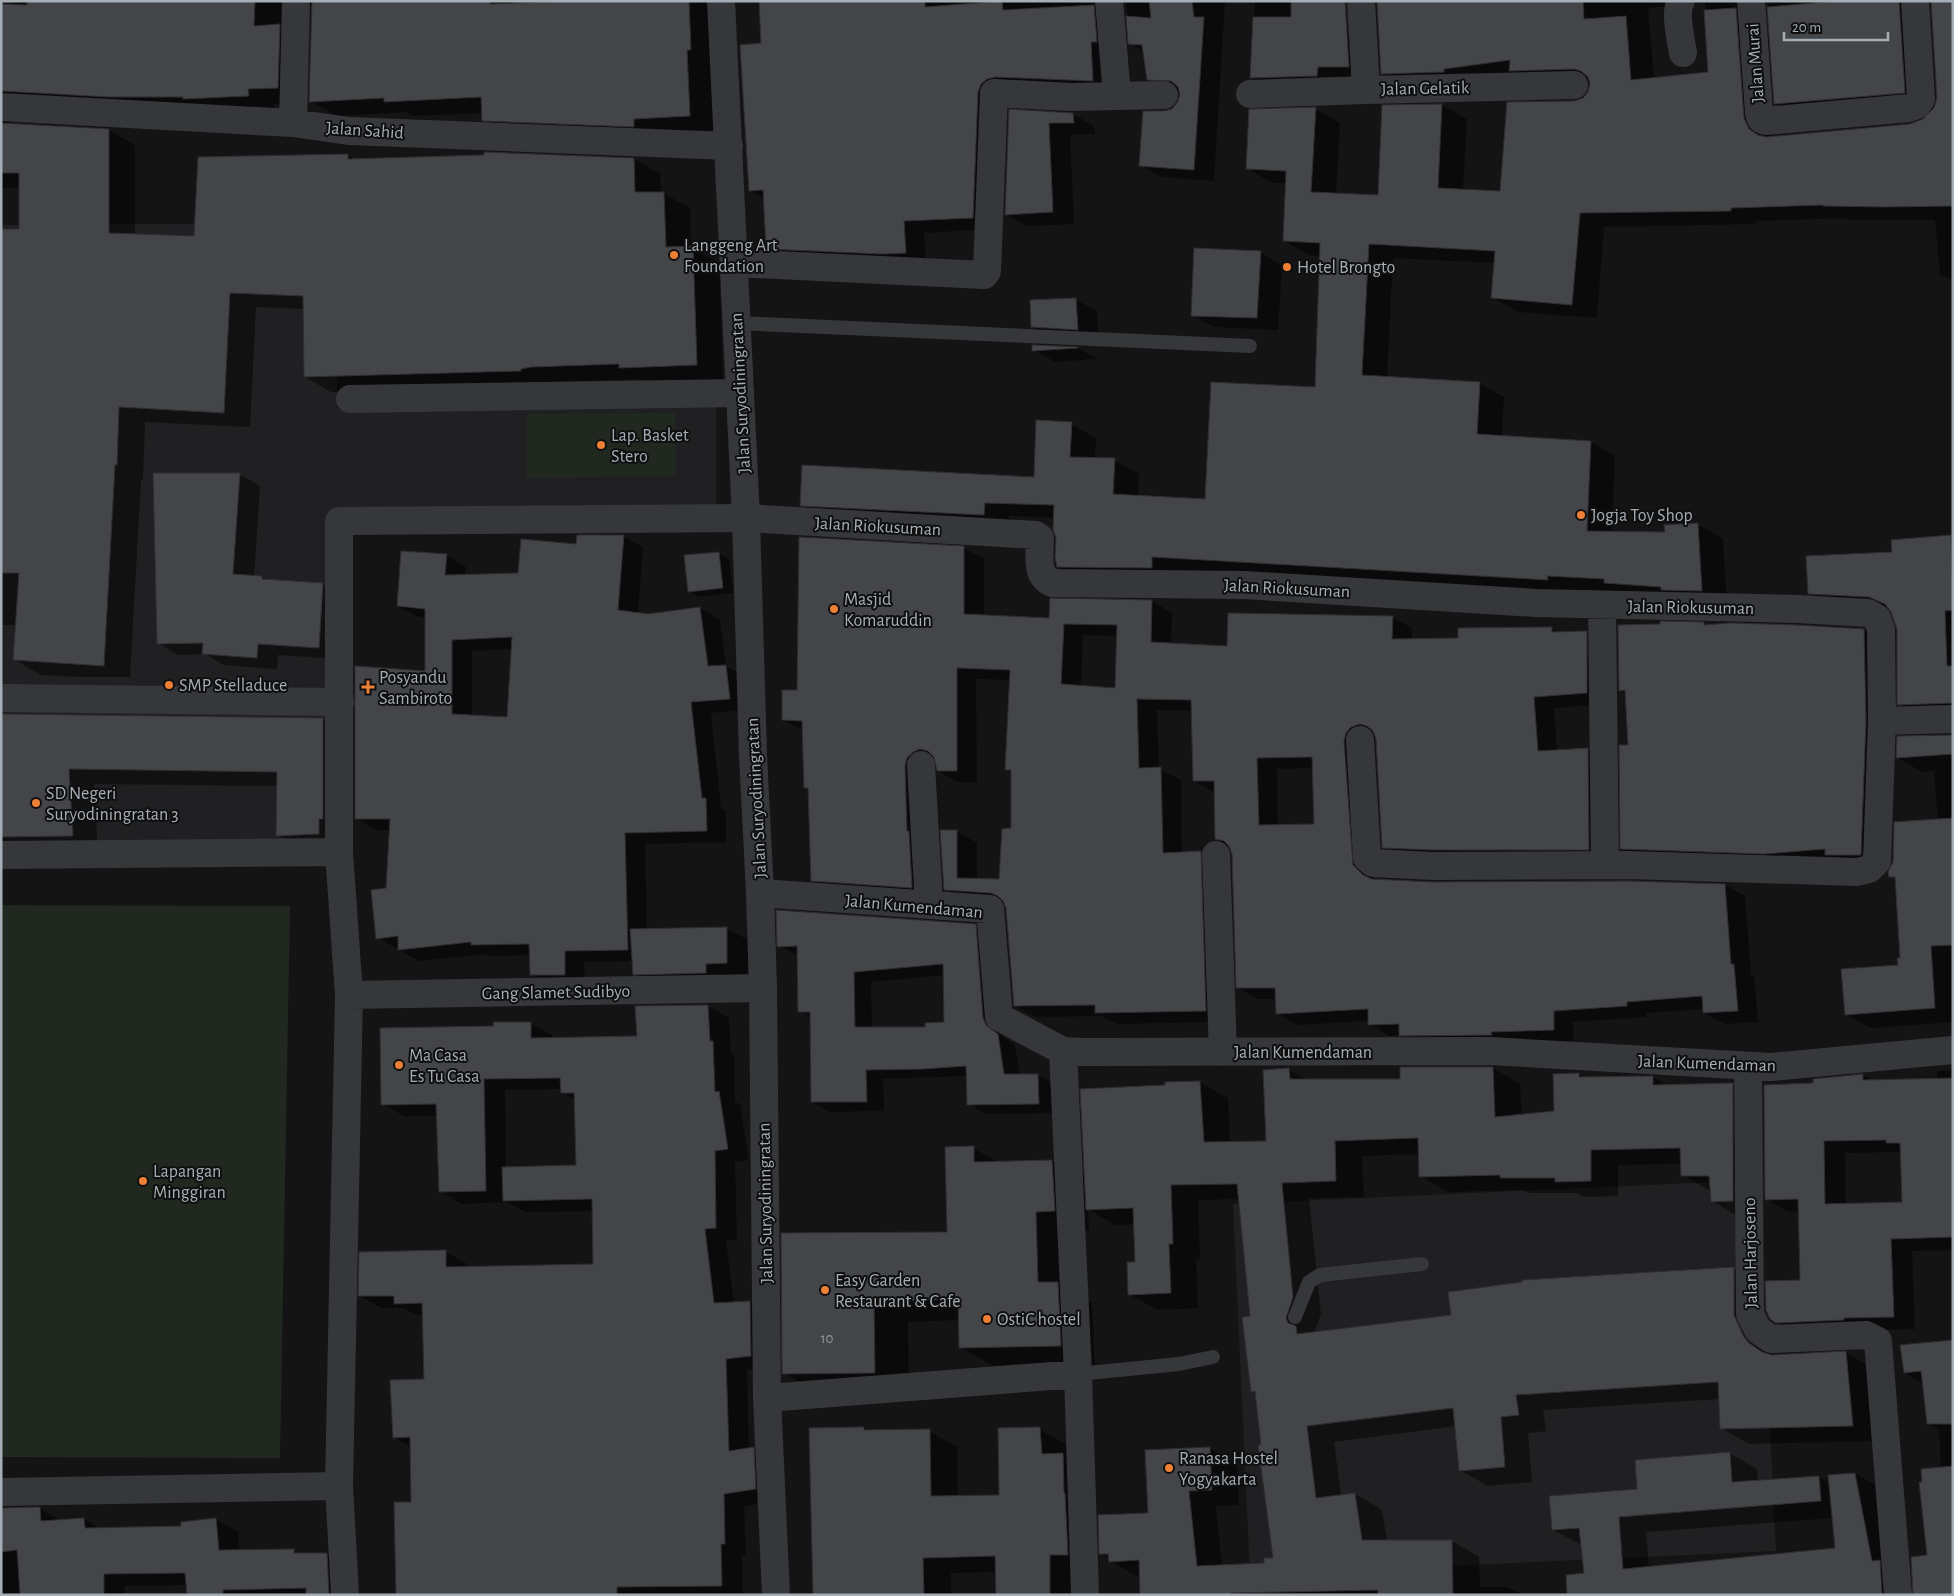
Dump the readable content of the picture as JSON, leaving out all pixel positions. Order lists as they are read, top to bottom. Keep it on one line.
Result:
{"streets":{"street":["Jalan Murai","Jalan Gelatik","Jalan Sahid","Jalan Suryodiningratan","Jalan Riokusuman","Jalan Kumendaman","Gang Slamet Sudibyo","Jalan Harjoseno"]},"crossings":[["Jalan Sahid","Jalan Suryodiningratan"],["Jalan Suryodiningratan","Jalan Riokusuman"],["Jalan Suryodiningratan","Jalan Kumendaman"],["Jalan Suryodiningratan","Gang Slamet Sudibyo"],["Jalan Kumendaman","Jalan Harjoseno"]],"places":{"other":["Langgeng Art Foundation","Hotel Brongto","Lap. Basket Stero","Jogja Toy Shop","Masjid Komaruddin","SMP Stelladuce","SD Negeri Suryodiningratan 3","Ma Casa Es Tu Casa","Lapangan Minggiran","Easy Garden Restaurant & Cafe","OstiC hostel","Ranasa Hostel Yogyakarta"],"health":["Posyandu Sambiroto"]},"house_numbers":["10"],"scale_bar":"20 m"}
